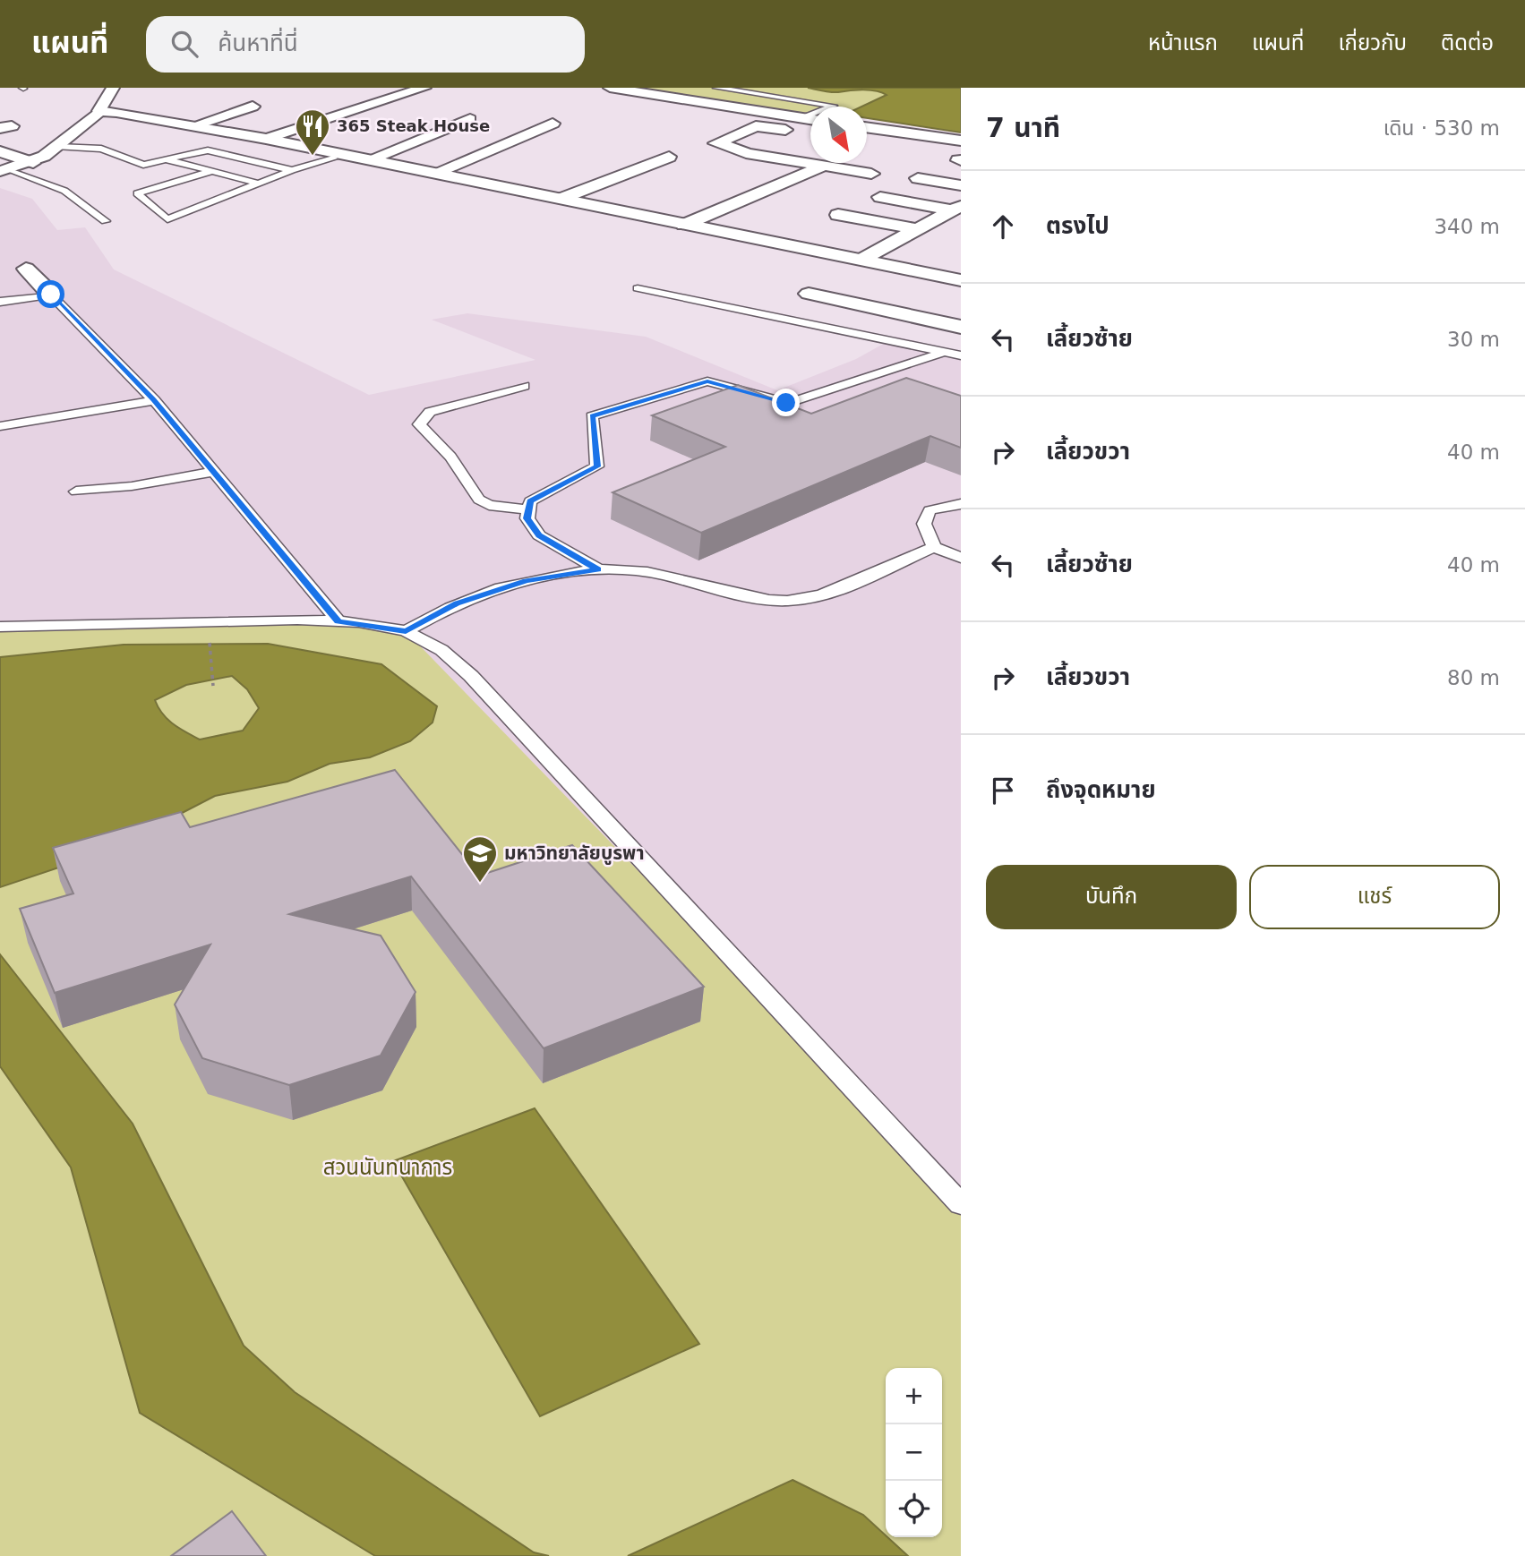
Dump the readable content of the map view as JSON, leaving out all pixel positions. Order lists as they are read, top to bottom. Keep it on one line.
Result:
{"parks":["สวนนันทนาการ"],"places":{"restaurant":["365 Steak House"],"school or university":["มหาวิทยาลัยบูรพา"]},"north":"bottom right","page":{"header":"แผนที่","search":"ค้นหาที่นี่","nav":["หน้าแรก","แผนที่","เกี่ยวกับ","ติดต่อ"],"heading":["7 นาที","เดิน · 530 m"],"list":[["ตรงไป","340 m"],["เลี้ยวซ้าย","30 m"],["เลี้ยวขวา","40 m"],["เลี้ยวซ้าย","40 m"],["เลี้ยวขวา","80 m"],"ถึงจุดหมาย"],"buttons":["บันทึก","แชร์"],"map_buttons":["+","−"]}}
